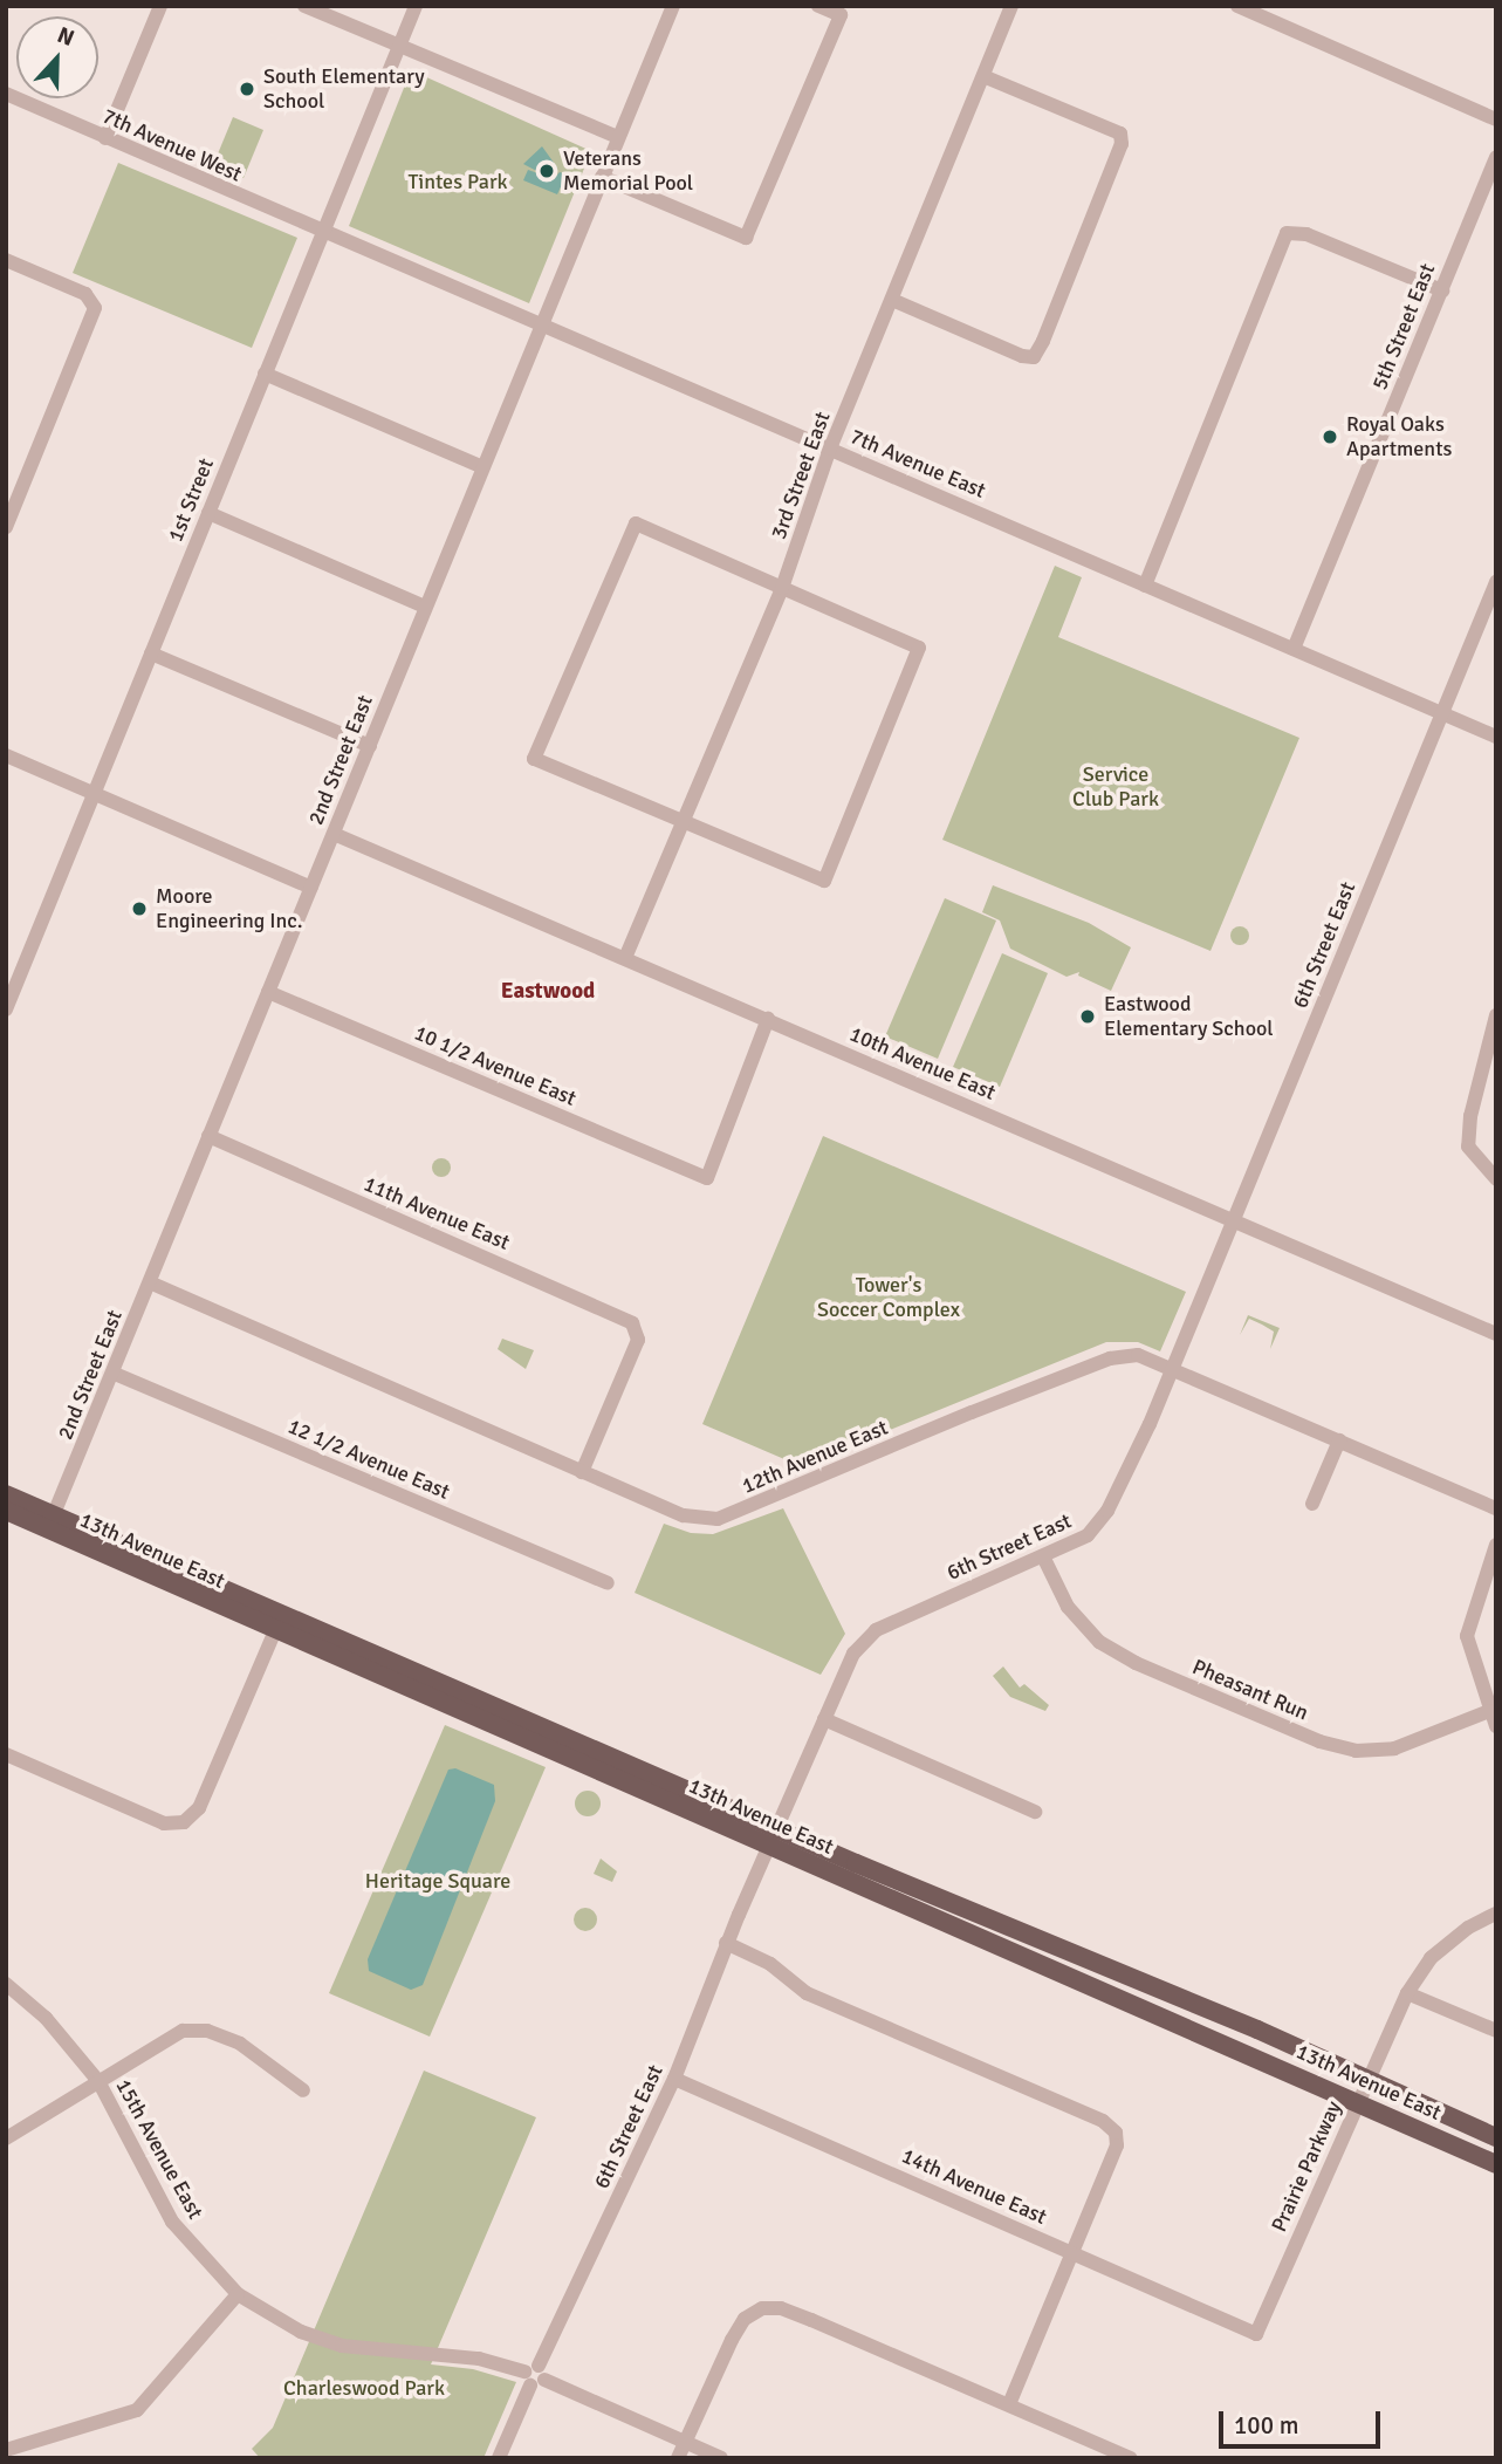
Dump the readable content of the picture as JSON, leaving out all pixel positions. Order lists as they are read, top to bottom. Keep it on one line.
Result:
{"streets":{"main road":["13th Avenue East"],"street":["7th Avenue West","5th Street East","7th Avenue East","3rd Street East","1st Street","2nd Street East","6th Street East","10th Avenue East","10 1/2 Avenue East","11th Avenue East","12th Avenue East","12 1/2 Avenue East","Pheasant Run","15th Avenue East","Prairie Parkway","14th Avenue East"]},"crossings":[["7th Avenue West","7th Avenue East"],["7th Avenue West","1st Street"],["5th Street East","7th Avenue East"],["7th Avenue East","3rd Street East"],["7th Avenue East","1st Street"],["7th Avenue East","2nd Street East"],["7th Avenue East","6th Street East"],["3rd Street East","10th Avenue East"],["2nd Street East","10th Avenue East"],["2nd Street East","10 1/2 Avenue East"],["2nd Street East","11th Avenue East"],["2nd Street East","12th Avenue East"],["2nd Street East","12 1/2 Avenue East"],["2nd Street East","13th Avenue East"],["6th Street East","10th Avenue East"],["6th Street East","12th Avenue East"],["6th Street East","13th Avenue East"],["6th Street East","Pheasant Run"],["6th Street East","15th Avenue East"],["6th Street East","14th Avenue East"],["10th Avenue East","10 1/2 Avenue East"],["11th Avenue East","12th Avenue East"],["13th Avenue East","Prairie Parkway"],["Prairie Parkway","14th Avenue East"]],"districts":["Eastwood"],"parks":["Tintes Park","Service Club Park","Tower's Soccer Complex","Heritage Square","Charleswood Park"],"places":["South Elementary School","Veterans Memorial Pool","Royal Oaks Apartments","Moore Engineering Inc.","Eastwood Elementary School"],"scale_bar":"100 m","north":"top"}
